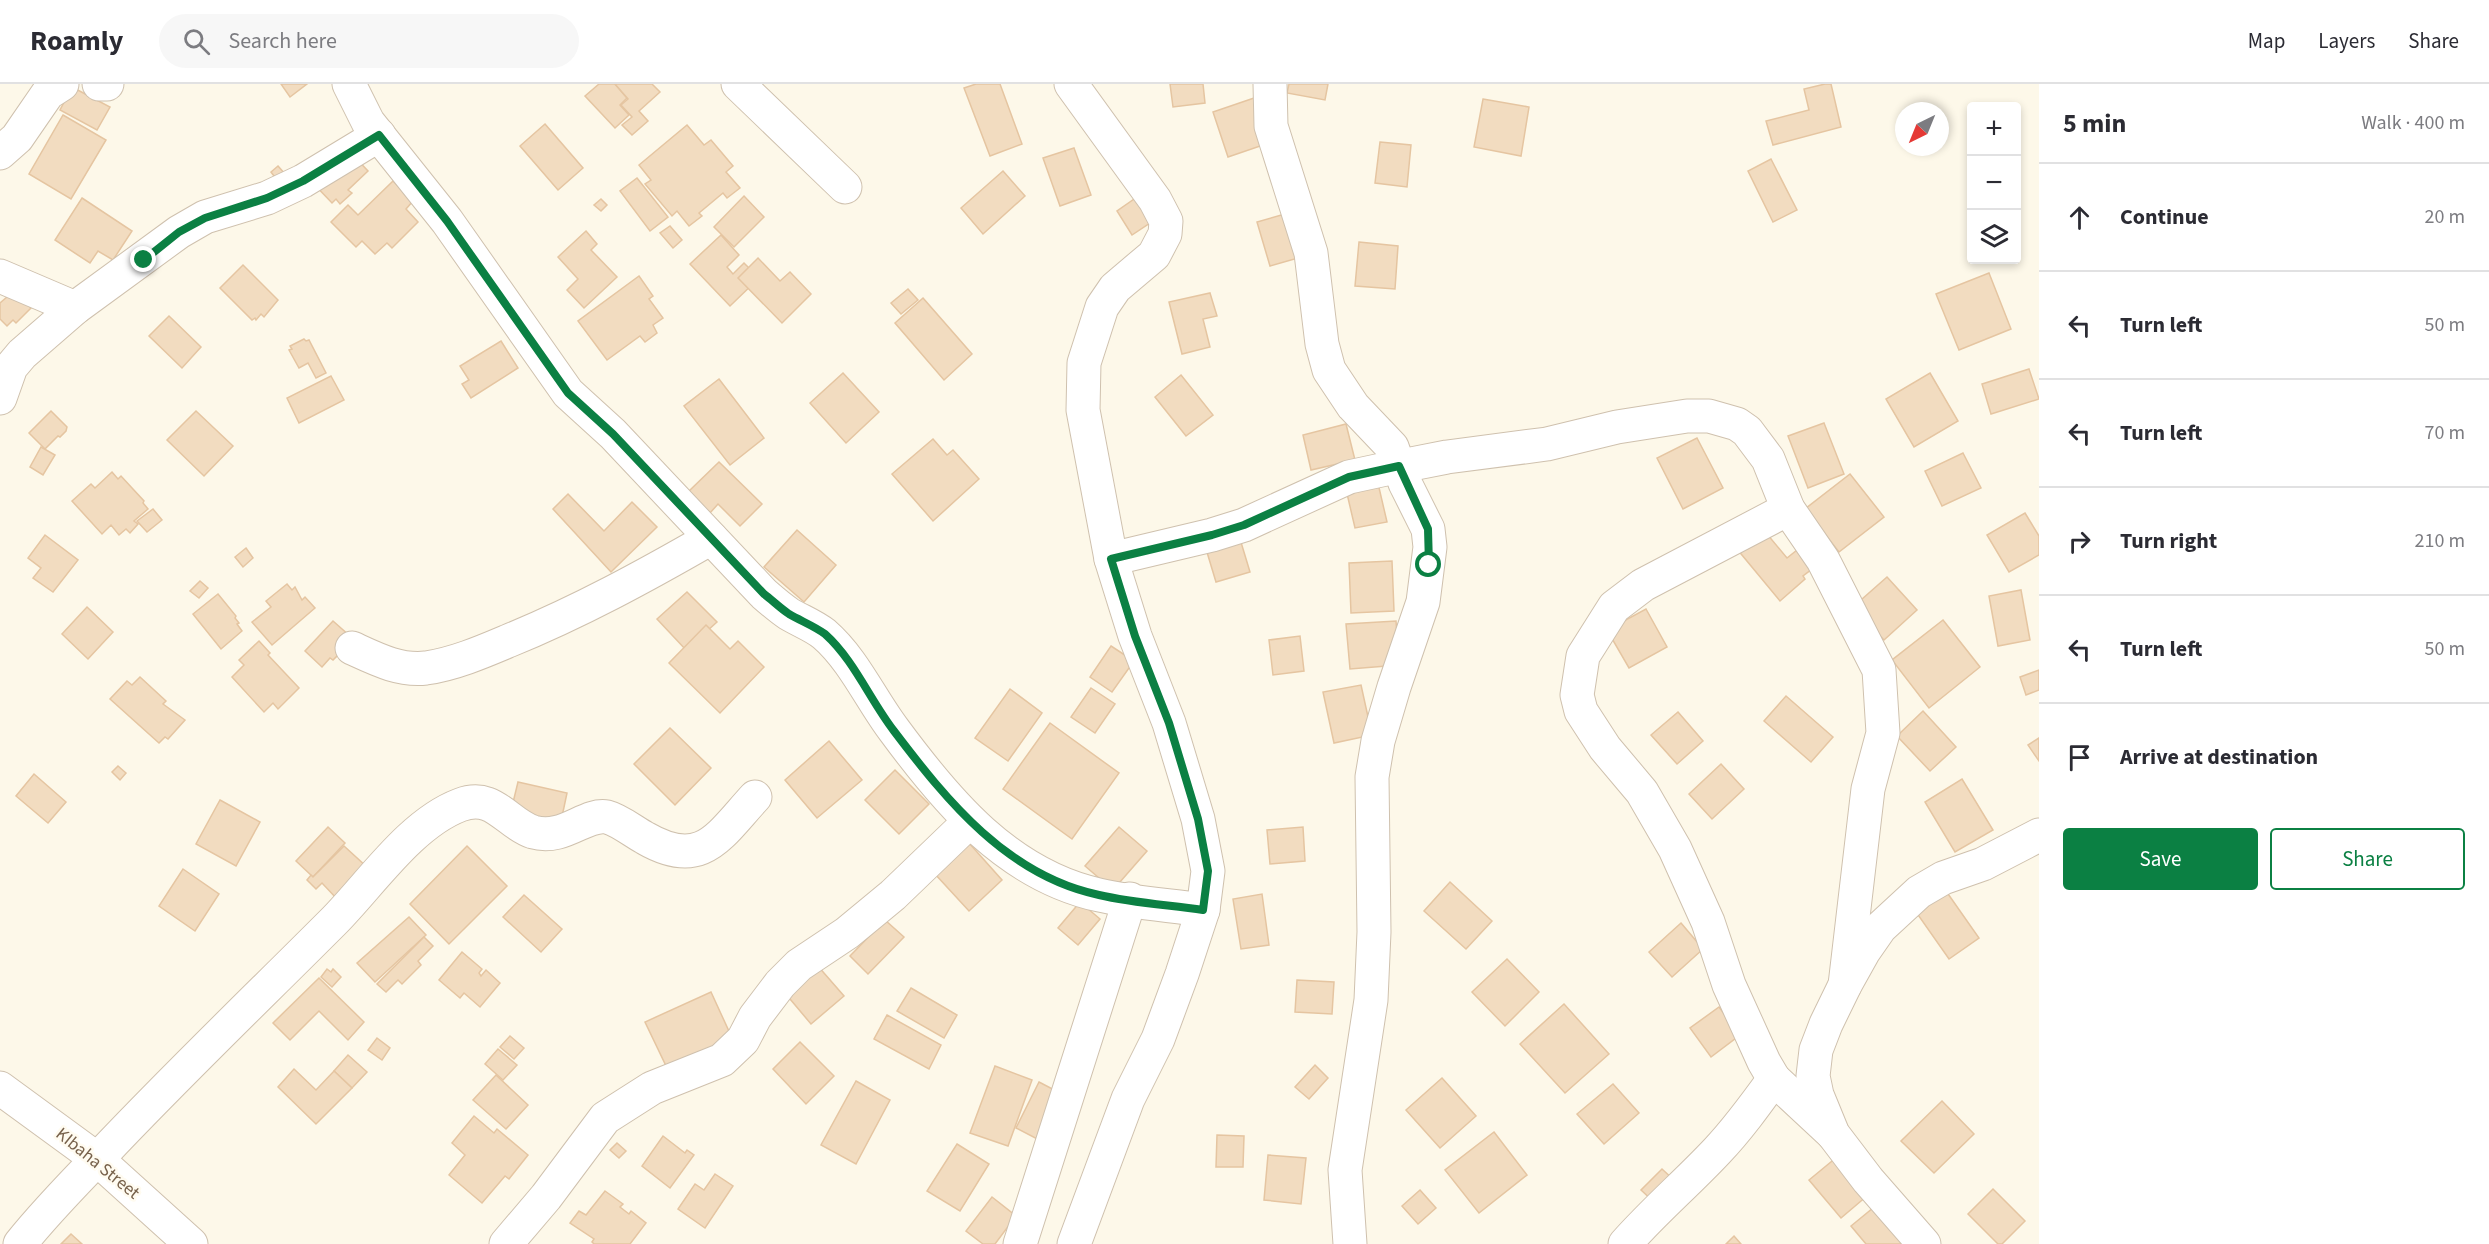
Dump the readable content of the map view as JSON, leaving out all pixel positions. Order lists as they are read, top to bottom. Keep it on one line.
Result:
{"streets":{"street":["KIbaha Street"]},"north":"bottom left","page":{"header":"Roamly","search":"Search here","nav":["Map","Layers","Share"],"heading":["5 min","Walk · 400 m"],"map_buttons":["+","−"],"list":[["Continue","20 m"],["Turn left","50 m"],["Turn left","70 m"],["Turn right","210 m"],["Turn left","50 m"],"Arrive at destination"],"buttons":["Save","Share"]}}
